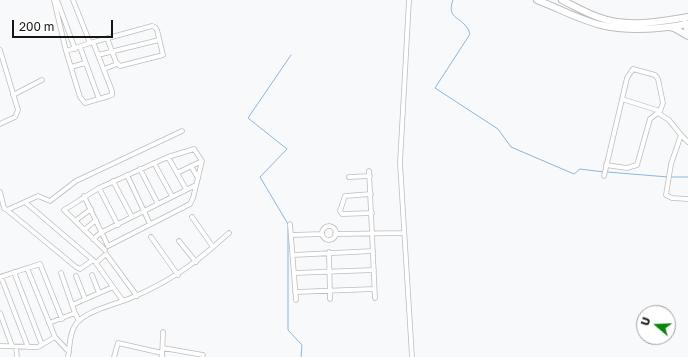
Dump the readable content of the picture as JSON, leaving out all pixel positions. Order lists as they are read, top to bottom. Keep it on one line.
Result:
{"scale_bar":"200 m","north":"left"}
